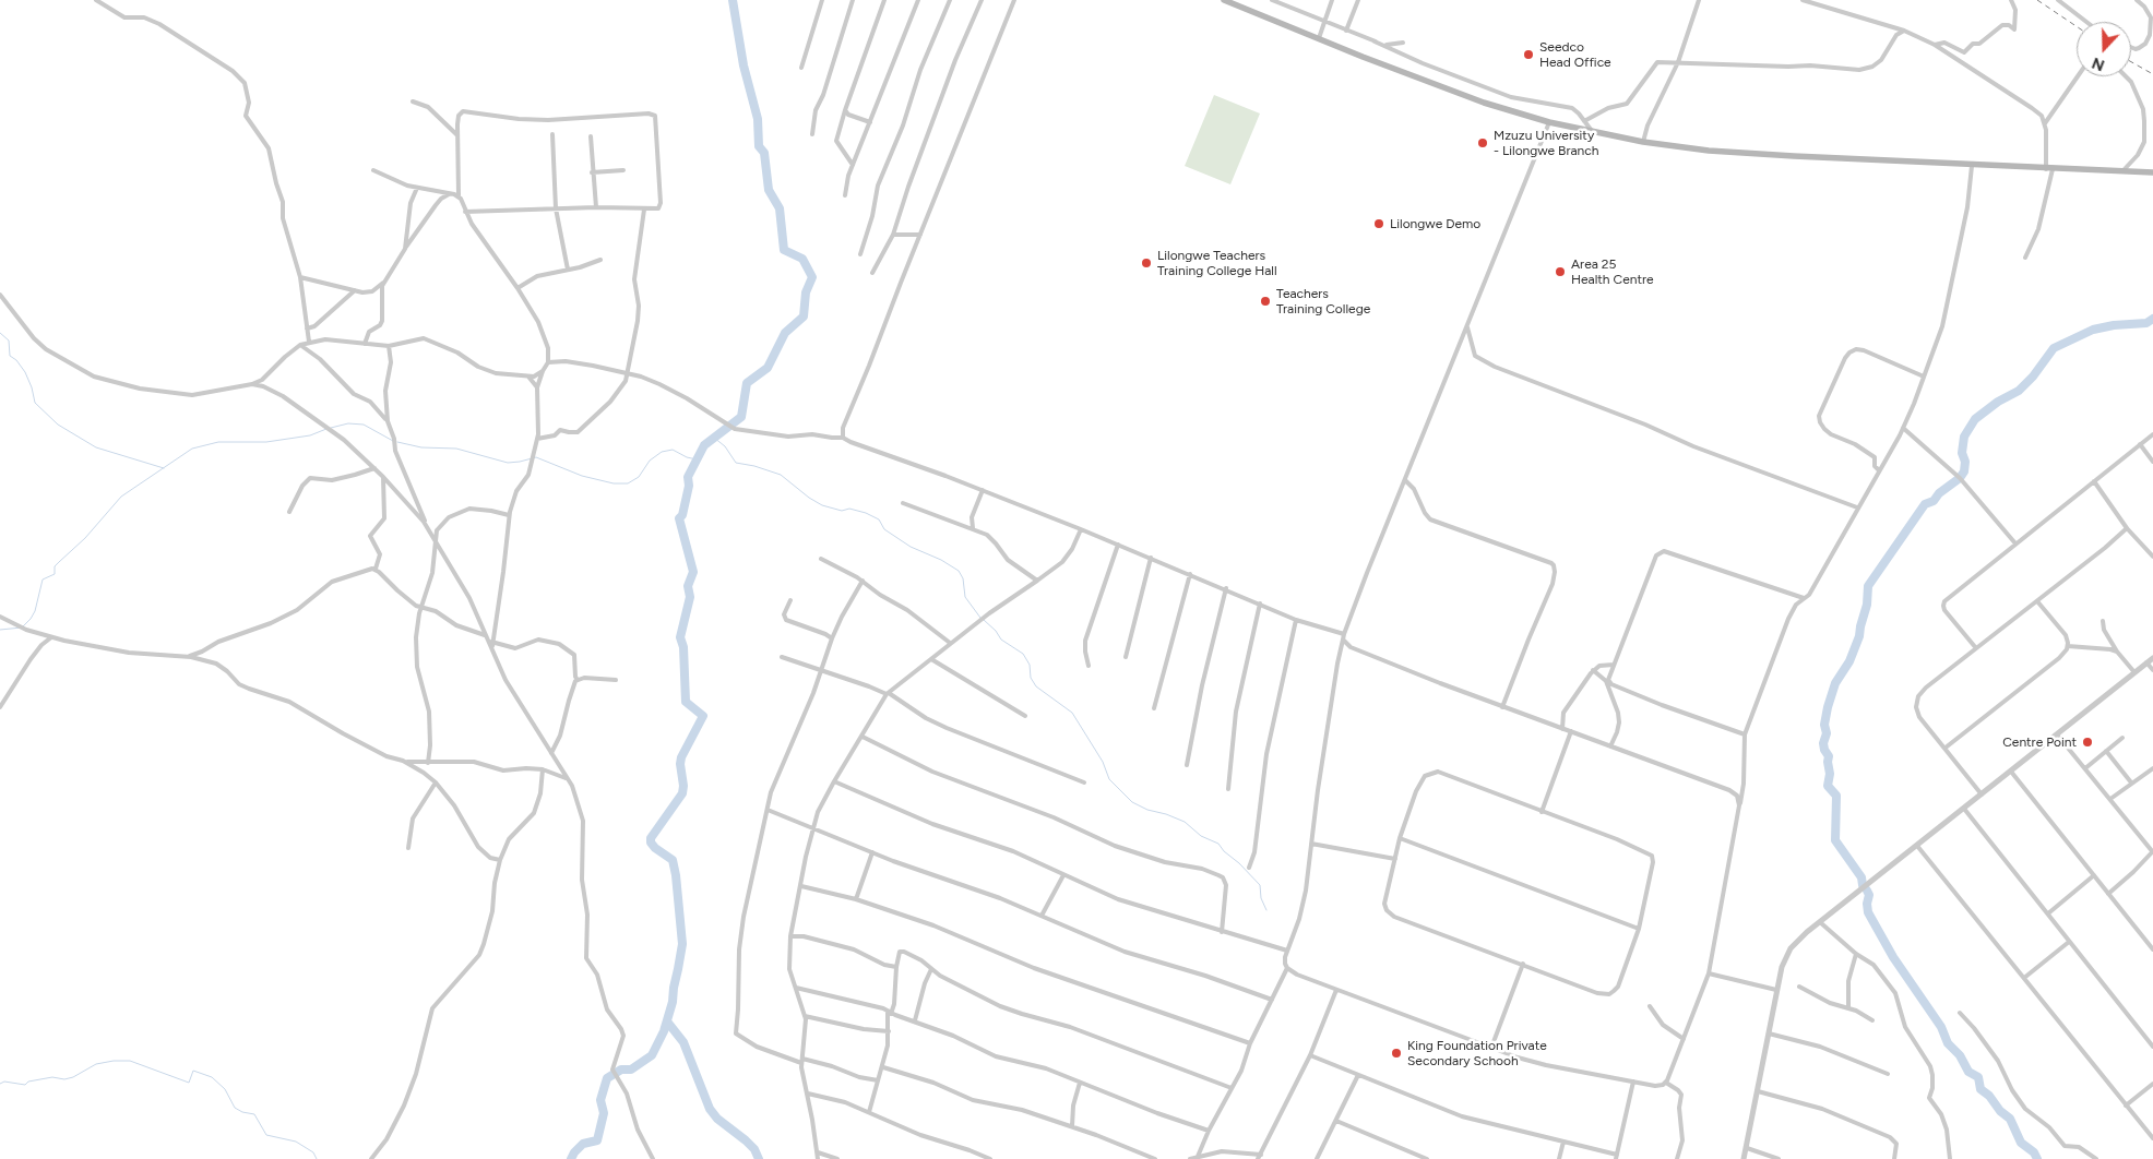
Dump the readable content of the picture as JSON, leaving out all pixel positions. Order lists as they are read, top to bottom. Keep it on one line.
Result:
{"places":["Seedco Head Office","Mzuzu University - Lilongwe Branch","Lilongwe Demo","Lilongwe Teachers Training College Hall","Area 25 Health Centre","Teachers Training College","Centre Point","King Foundation Private Secondary Schooh"],"north":"bottom"}
